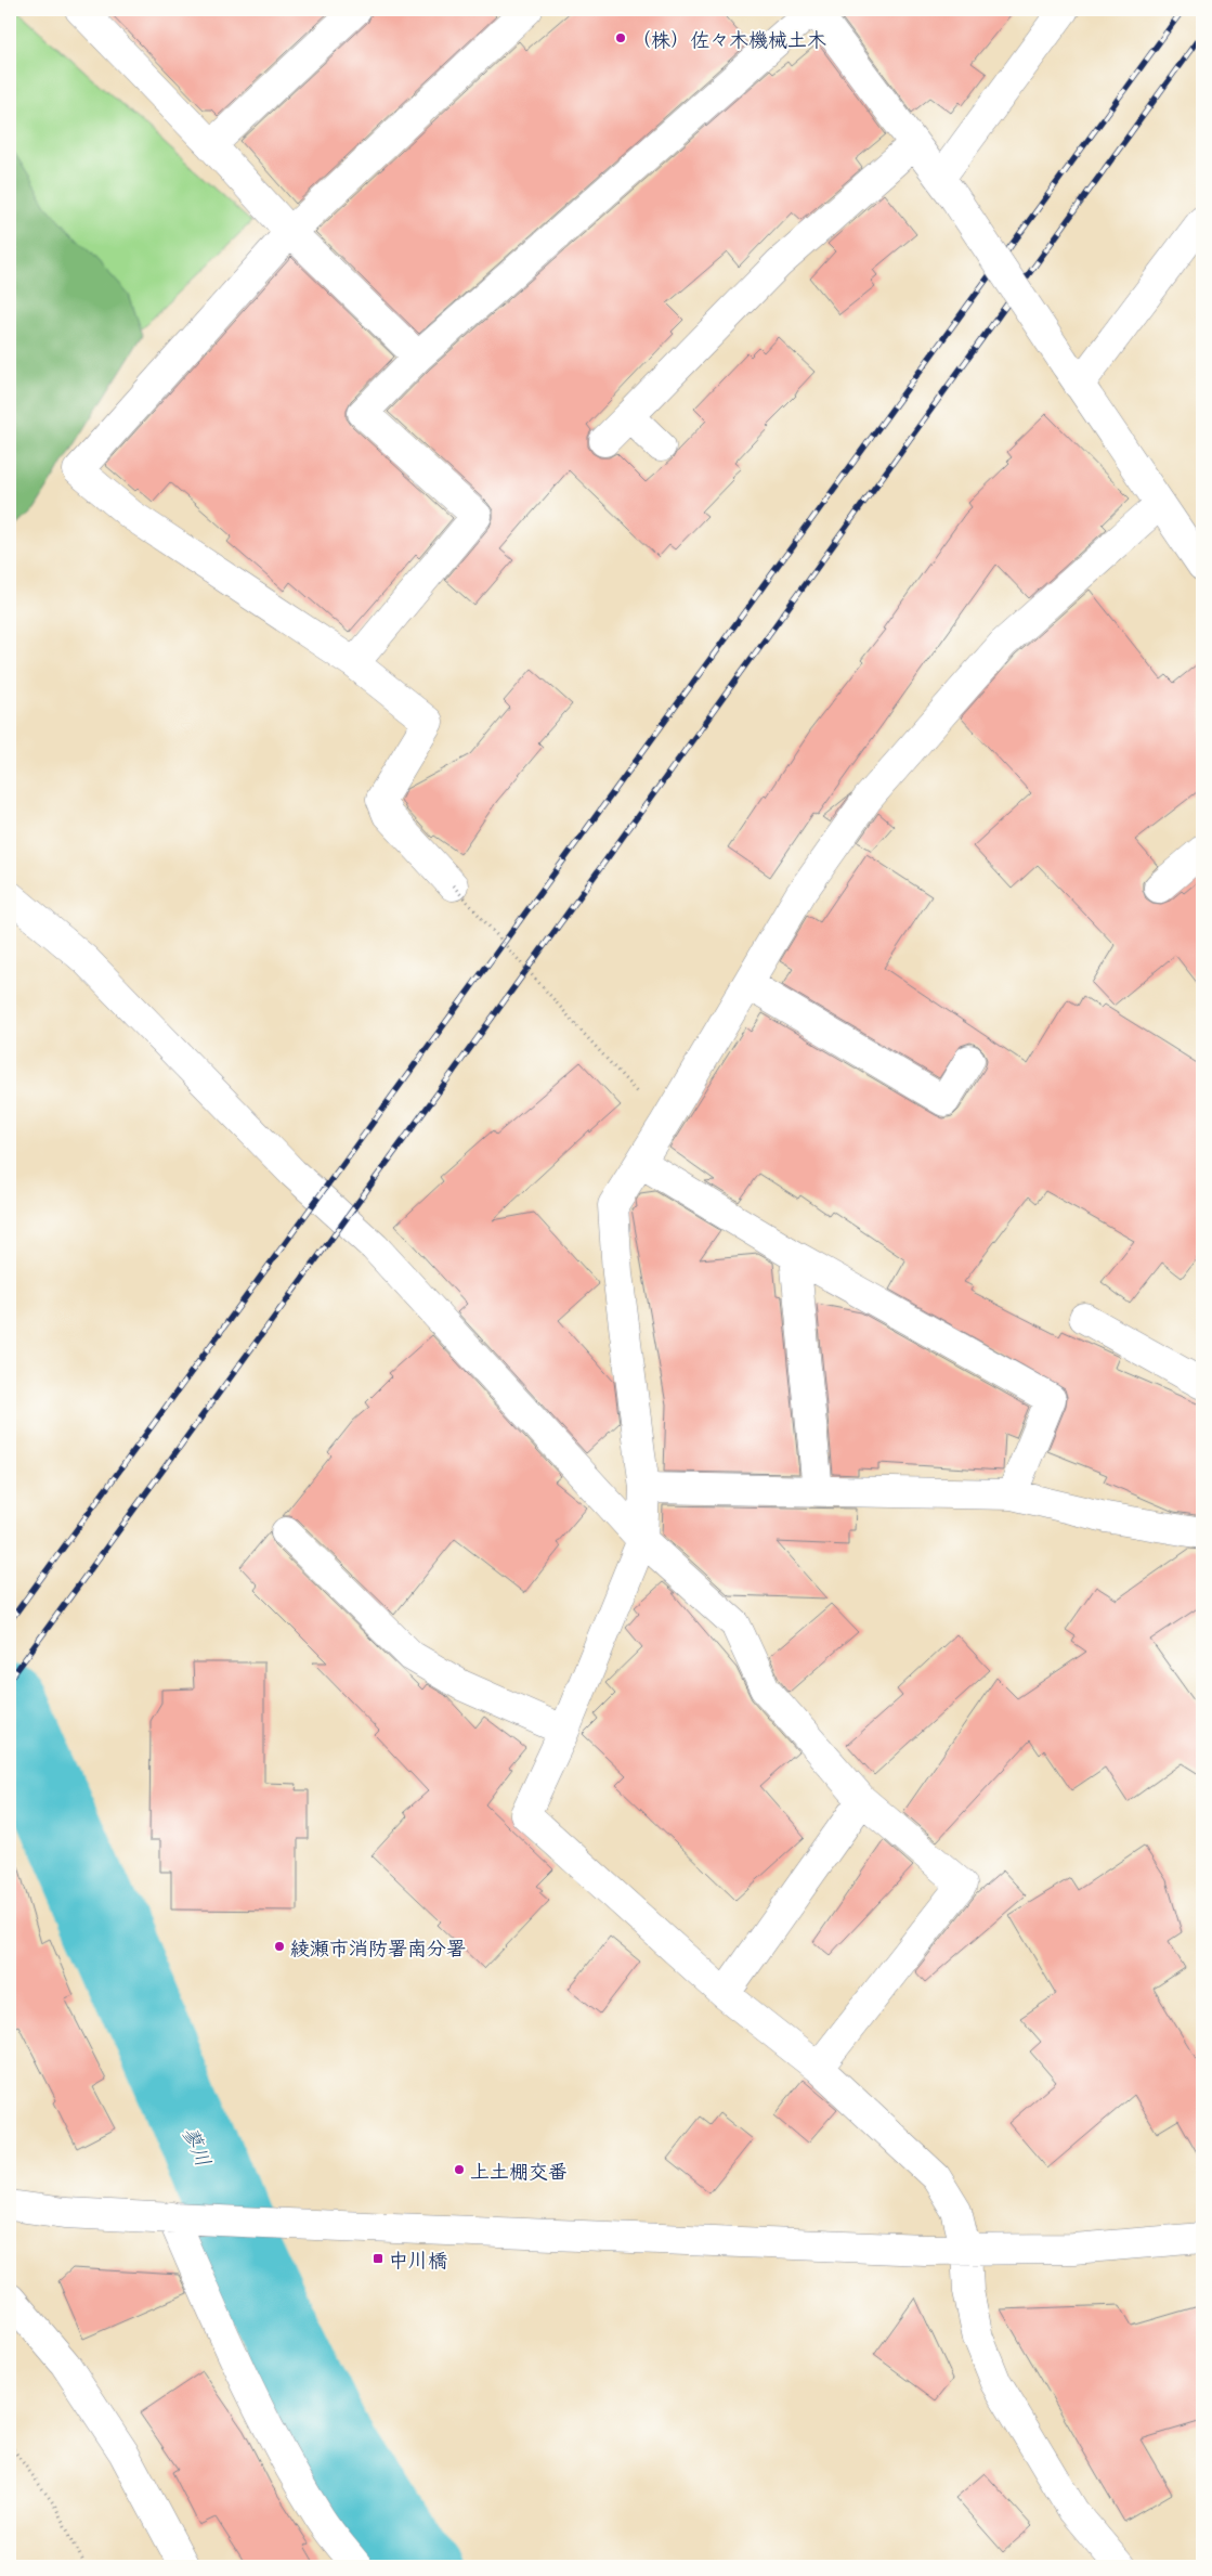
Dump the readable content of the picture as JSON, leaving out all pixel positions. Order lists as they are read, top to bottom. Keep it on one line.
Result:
{"water":["蓼川"],"places":{"other":["（株）佐々木機械土木","綾瀬市消防署南分署","上土棚交番"],"transit":["中川橋"]}}
